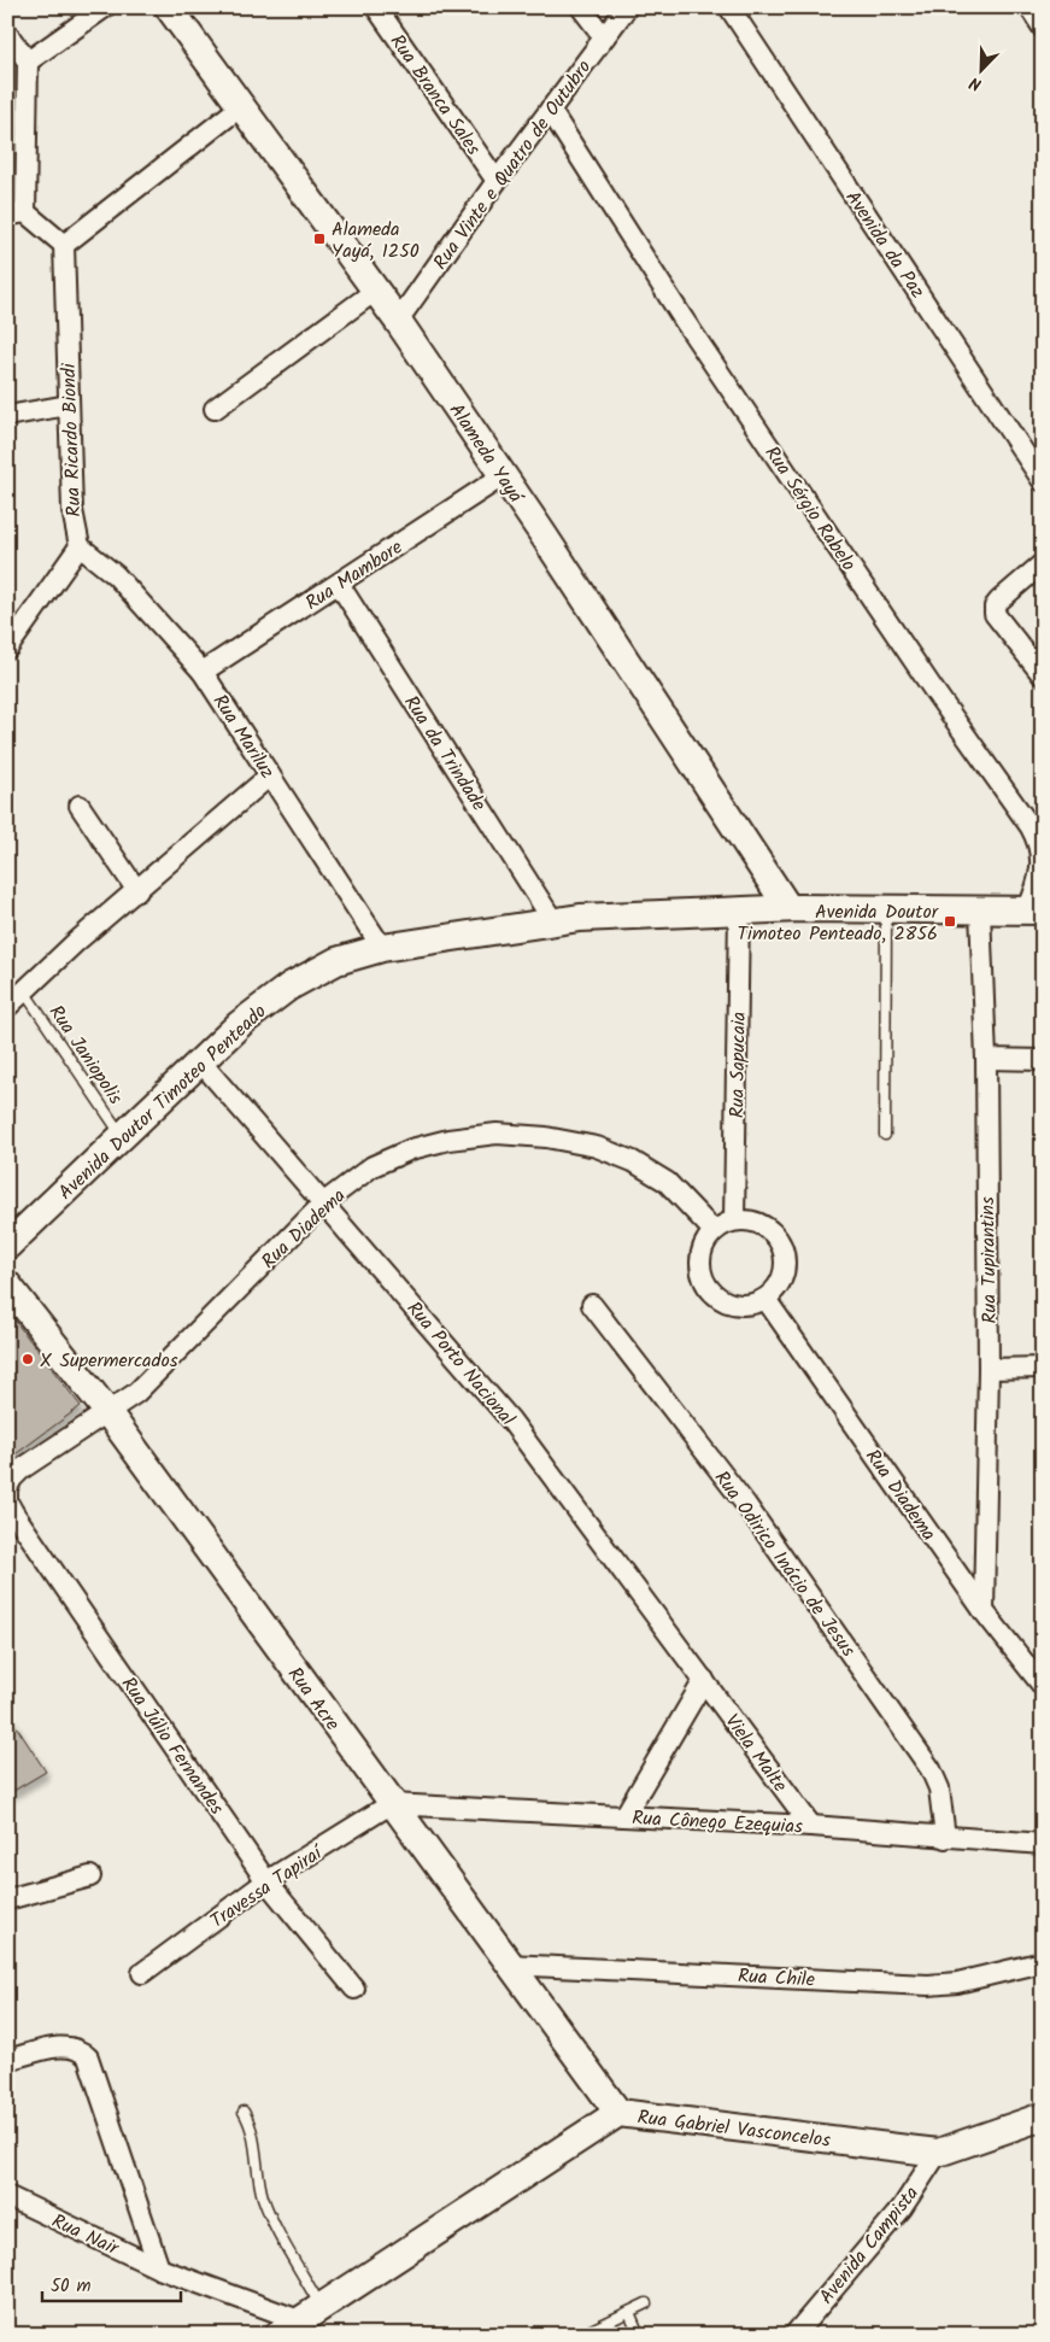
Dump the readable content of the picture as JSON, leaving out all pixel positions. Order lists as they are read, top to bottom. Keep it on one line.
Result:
{"streets":{"street":["Rua Branca Sales","Rua Vinte e Quatro de Outubro","Avenida da Paz","Rua Ricardo Biondi","Alameda Yayá","Rua Sérgio Rabelo","Rua Mambore","Rua Mariluz","Rua da Trindade","Rua Sapucaia","Avenida Doutor Timoteo Penteado","Rua Diadema","Rua Tupirantins","Rua Porto Nacional","Rua Odirico Inácio de Jesus","Rua Acre","Rua Júlio Fernandes","Viela Malte","Rua Cônego Ezequias","Travessa Tapiraí","Rua Chile","Rua Gabriel Vasconcelos","Rua Nair","Avenida Campista"],"lane":["Rua Janiopolis"]},"crossings":[["Rua Branca Sales","Rua Vinte e Quatro de Outubro"],["Rua Vinte e Quatro de Outubro","Alameda Yayá"],["Rua Vinte e Quatro de Outubro","Rua Sérgio Rabelo"],["Rua Ricardo Biondi","Rua Mariluz"],["Alameda Yayá","Rua Mambore"],["Alameda Yayá","Avenida Doutor Timoteo Penteado"],["Rua Sérgio Rabelo","Avenida Doutor Timoteo Penteado"],["Rua Mambore","Rua Mariluz"],["Rua Mambore","Rua da Trindade"],["Rua Mariluz","Avenida Doutor Timoteo Penteado"],["Rua da Trindade","Avenida Doutor Timoteo Penteado"],["Rua Janiopolis","Avenida Doutor Timoteo Penteado"],["Rua Sapucaia","Avenida Doutor Timoteo Penteado"],["Rua Sapucaia","Rua Diadema"],["Avenida Doutor Timoteo Penteado","Rua Tupirantins"],["Avenida Doutor Timoteo Penteado","Rua Porto Nacional"],["Rua Diadema","Rua Tupirantins"],["Rua Diadema","Rua Porto Nacional"],["Rua Diadema","Rua Acre"],["Rua Diadema","Rua Júlio Fernandes"],["Rua Porto Nacional","Viela Malte"],["Rua Odirico Inácio de Jesus","Rua Cônego Ezequias"],["Rua Acre","Rua Cônego Ezequias"],["Rua Acre","Travessa Tapiraí"],["Rua Acre","Rua Chile"],["Rua Acre","Rua Gabriel Vasconcelos"],["Rua Júlio Fernandes","Travessa Tapiraí"],["Viela Malte","Rua Cônego Ezequias"],["Rua Cônego Ezequias","Travessa Tapiraí"],["Rua Gabriel Vasconcelos","Rua Nair"],["Rua Gabriel Vasconcelos","Avenida Campista"]],"places":{"transit":["Alameda Yayá, 1250","Avenida Doutor Timoteo Penteado, 2856"],"other":["X Supermercados"]},"scale_bar":"50 m","north":"bottom left"}
